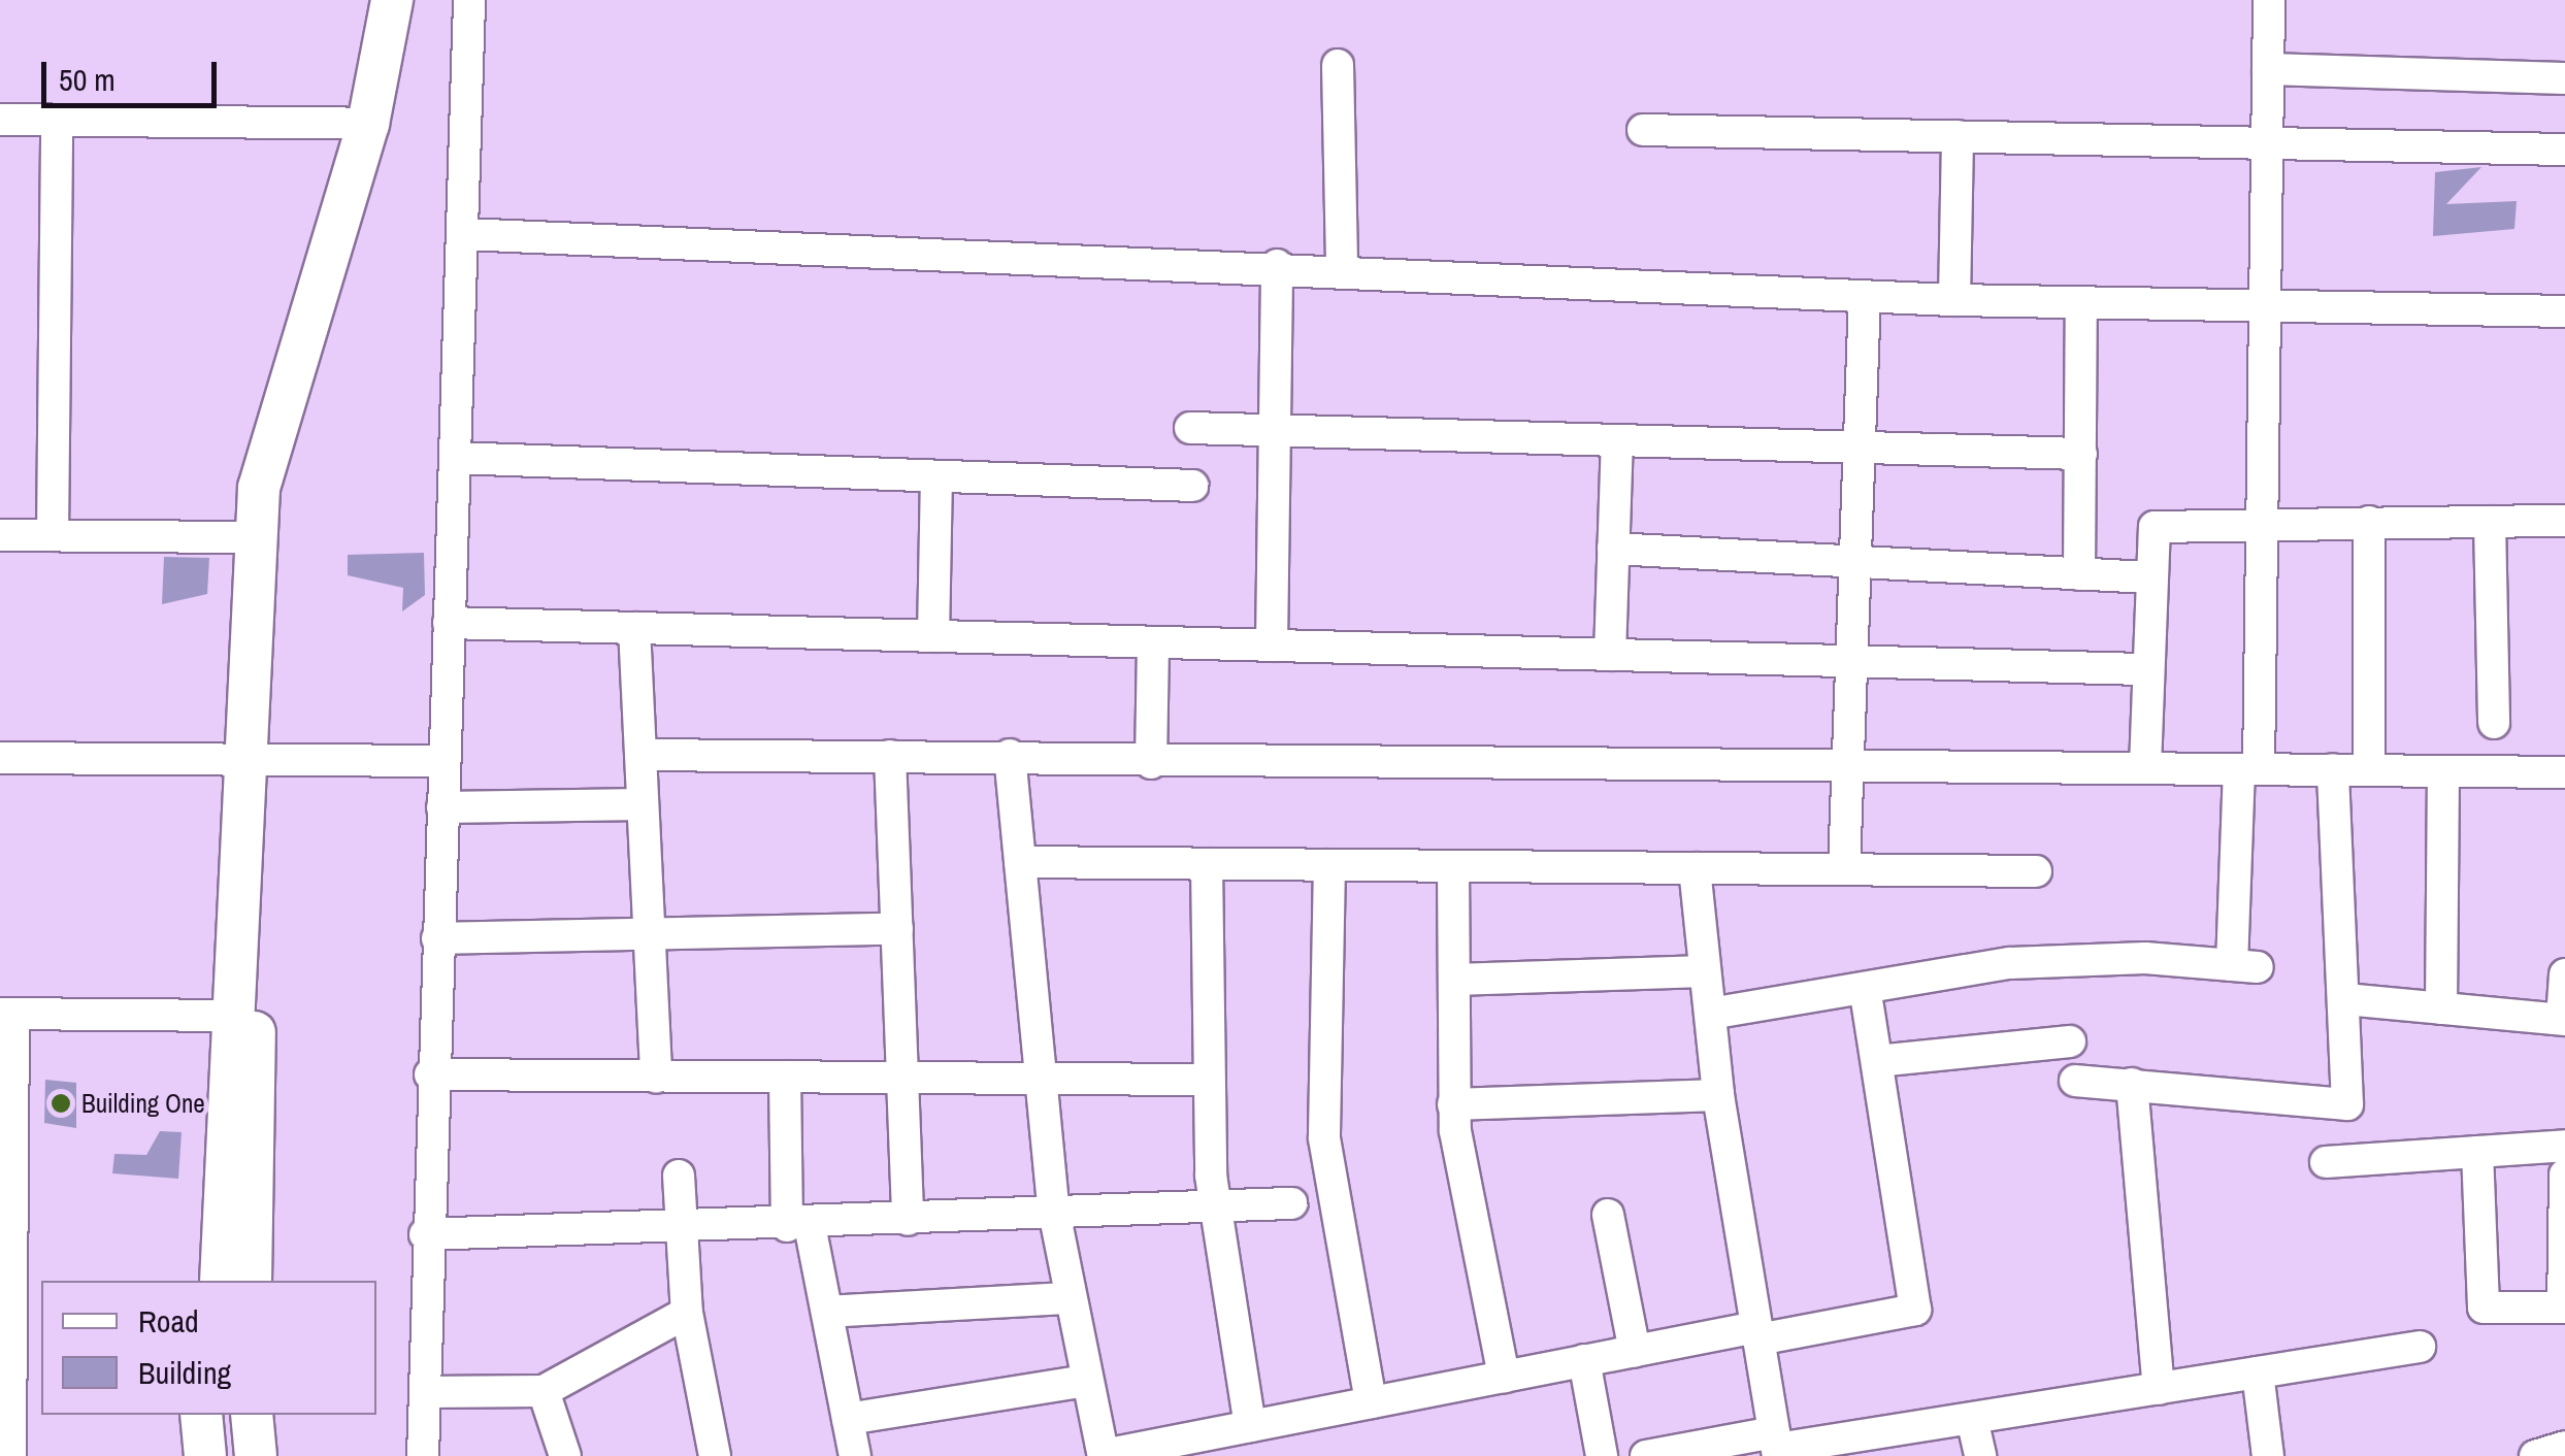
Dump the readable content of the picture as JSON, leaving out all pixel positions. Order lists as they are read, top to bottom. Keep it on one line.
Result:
{"places":["Building One"],"legend":["Road","Building"],"scale_bar":"50 m"}
